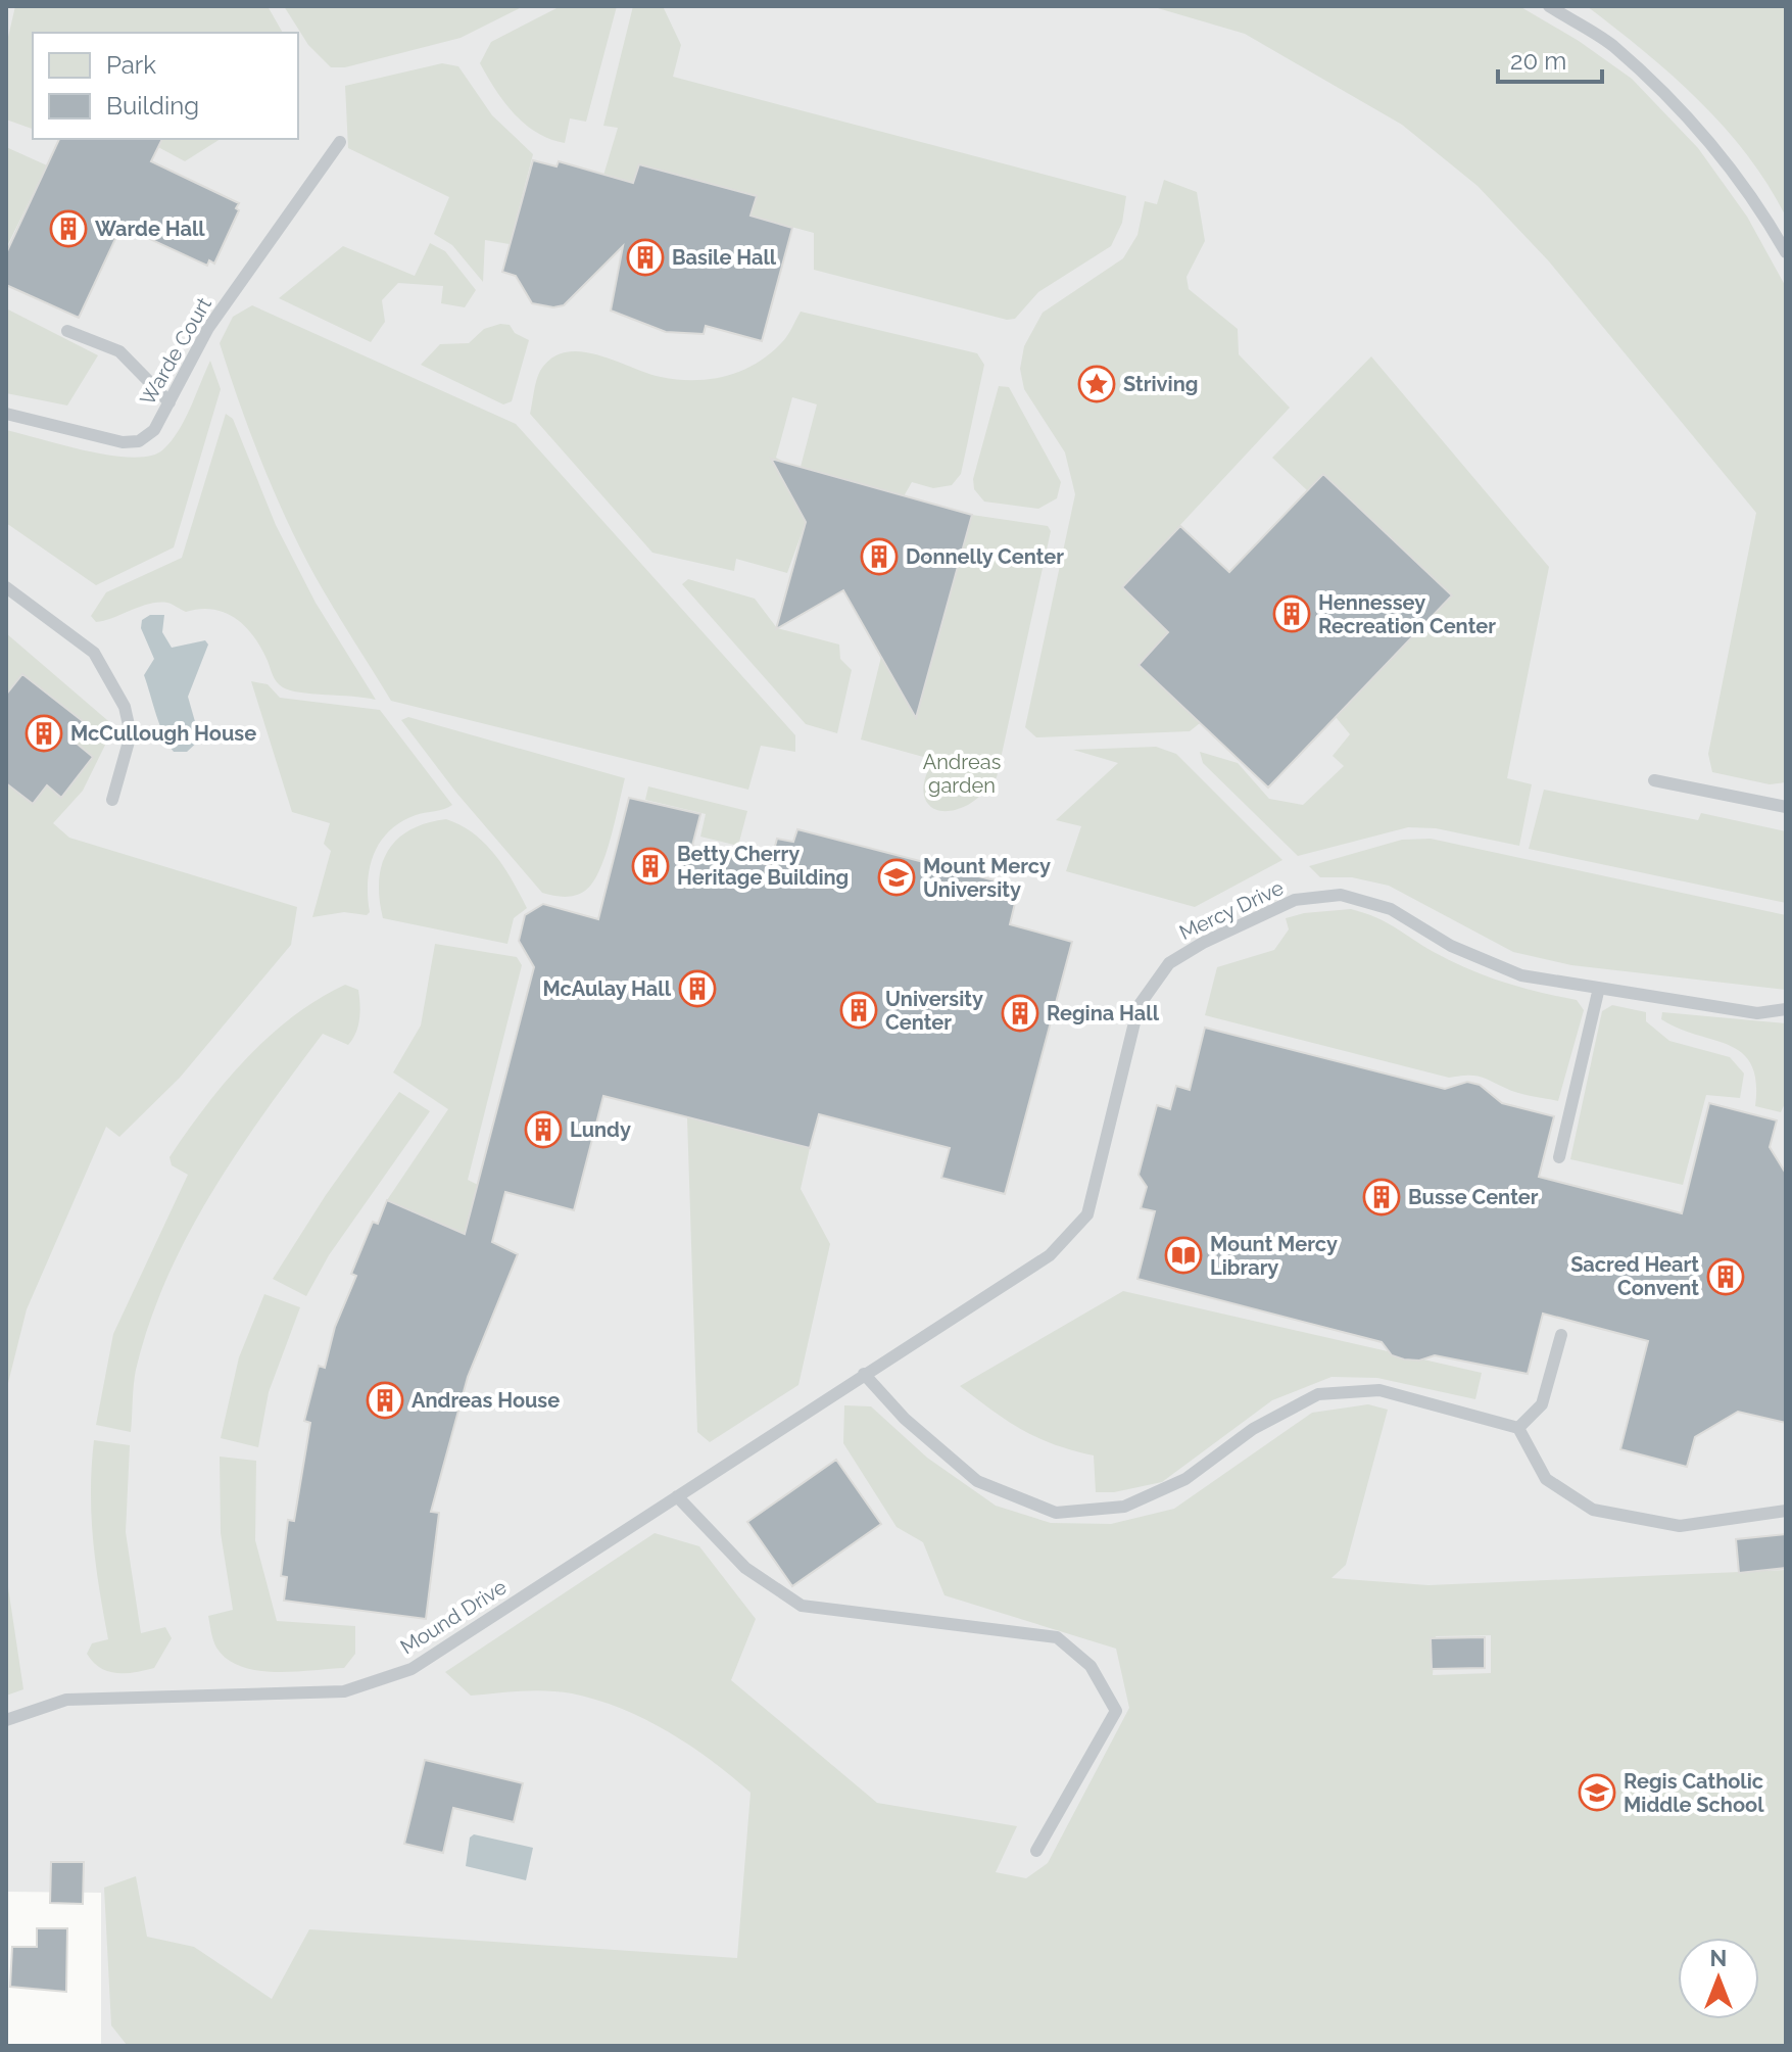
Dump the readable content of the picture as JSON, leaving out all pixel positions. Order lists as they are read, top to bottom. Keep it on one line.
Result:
{"streets":{"lane":["Warde Court","Mercy Drive","Mound Drive"]},"crossings":[["Mercy Drive","Mound Drive"]],"parks":["Andreas garden"],"places":{"building":["Warde Hall","Basile Hall","Donnelly Center","Hennessey Recreation Center","McCullough House","Betty Cherry Heritage Building","McAulay Hall","University Center","Regina Hall","Lundy","Busse Center","Sacred Heart Convent","Andreas House"],"place":["Striving"],"school or university":["Mount Mercy University","Regis Catholic Middle School"],"library":["Mount Mercy Library"]},"legend":["Park","Building"],"scale_bar":"20 m","north":"top"}
